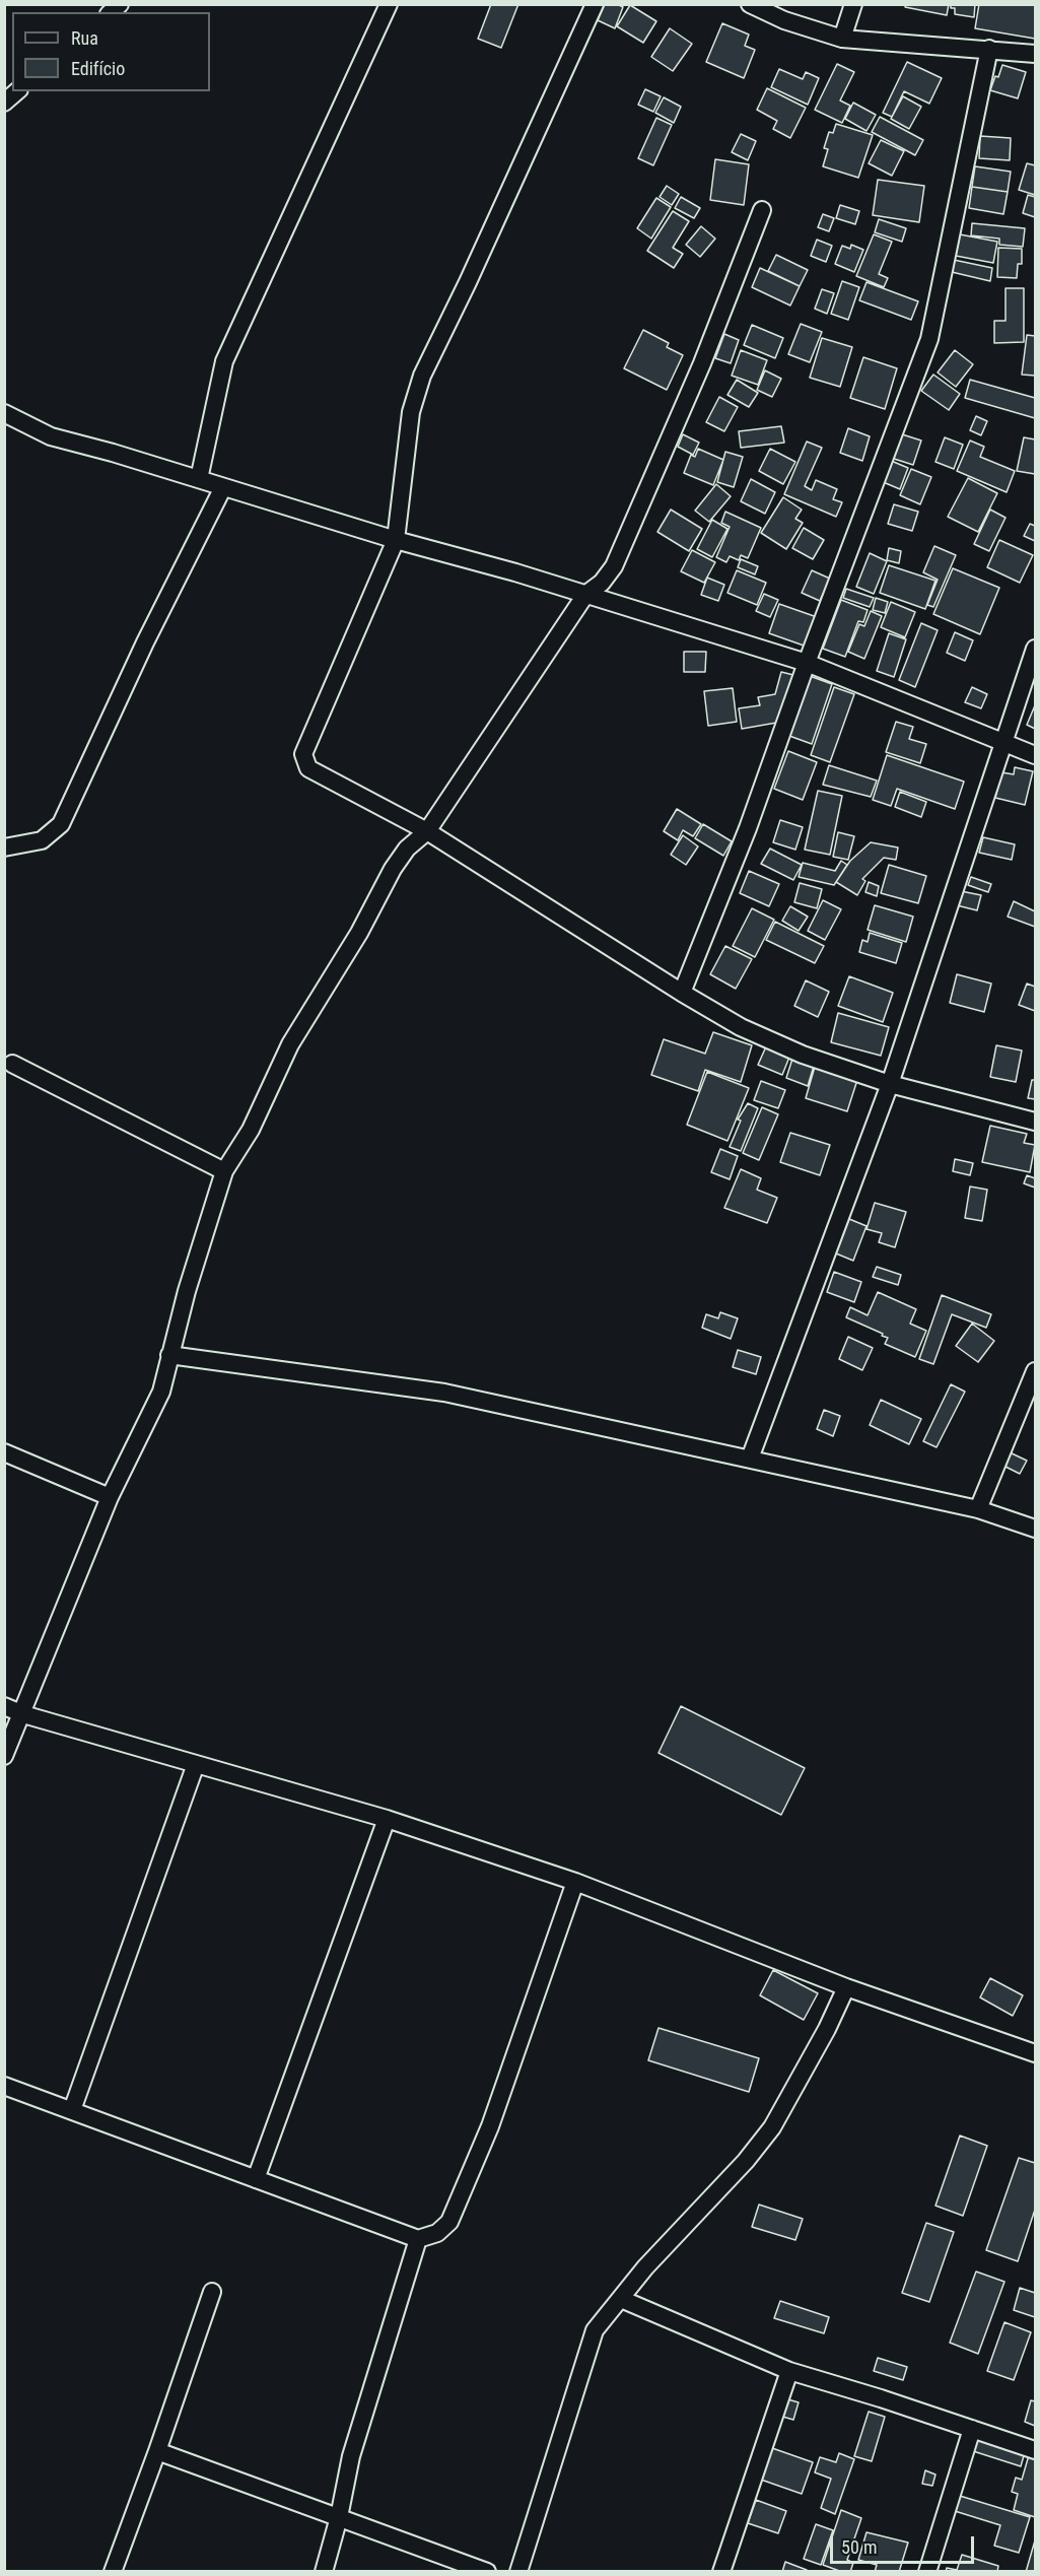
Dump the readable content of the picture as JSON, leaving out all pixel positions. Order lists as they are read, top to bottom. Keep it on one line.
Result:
{"legend":["Rua","Edifício"],"scale_bar":"50 m"}
